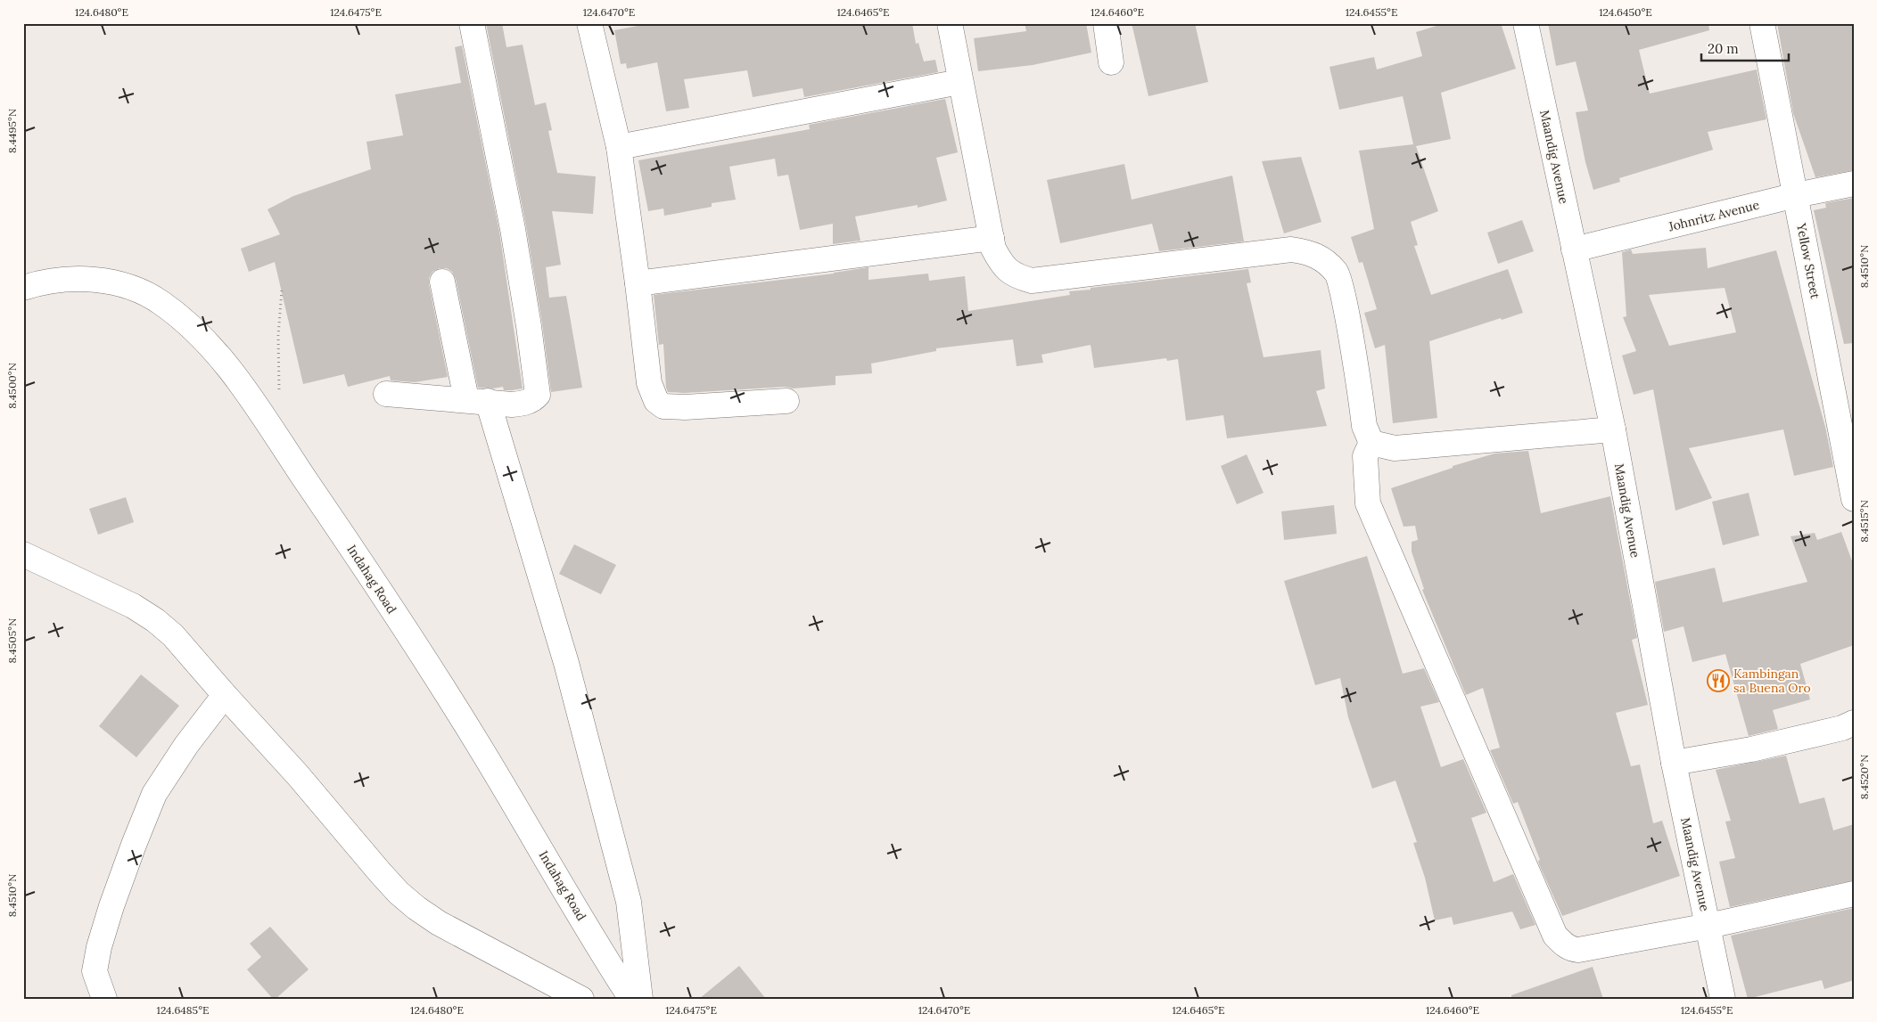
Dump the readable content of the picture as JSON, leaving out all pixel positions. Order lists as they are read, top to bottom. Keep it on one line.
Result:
{"streets":{"street":["Maandig Avenue","Johnritz Avenue","Yellow Street","Indahag Road"]},"crossings":[["Maandig Avenue","Johnritz Avenue"],["Johnritz Avenue","Yellow Street"]],"places":{"restaurant":["Kambingan sa Buena Oro"]},"scale_bar":"20 m","coordinates":["124.6480°E","124.6475°E","124.6470°E","124.6465°E","124.6460°E","124.6455°E","124.6450°E","8.4495°N","8.4510°N","8.4500°N","8.4515°N","8.4505°N","8.4520°N","124.6485°E"]}
